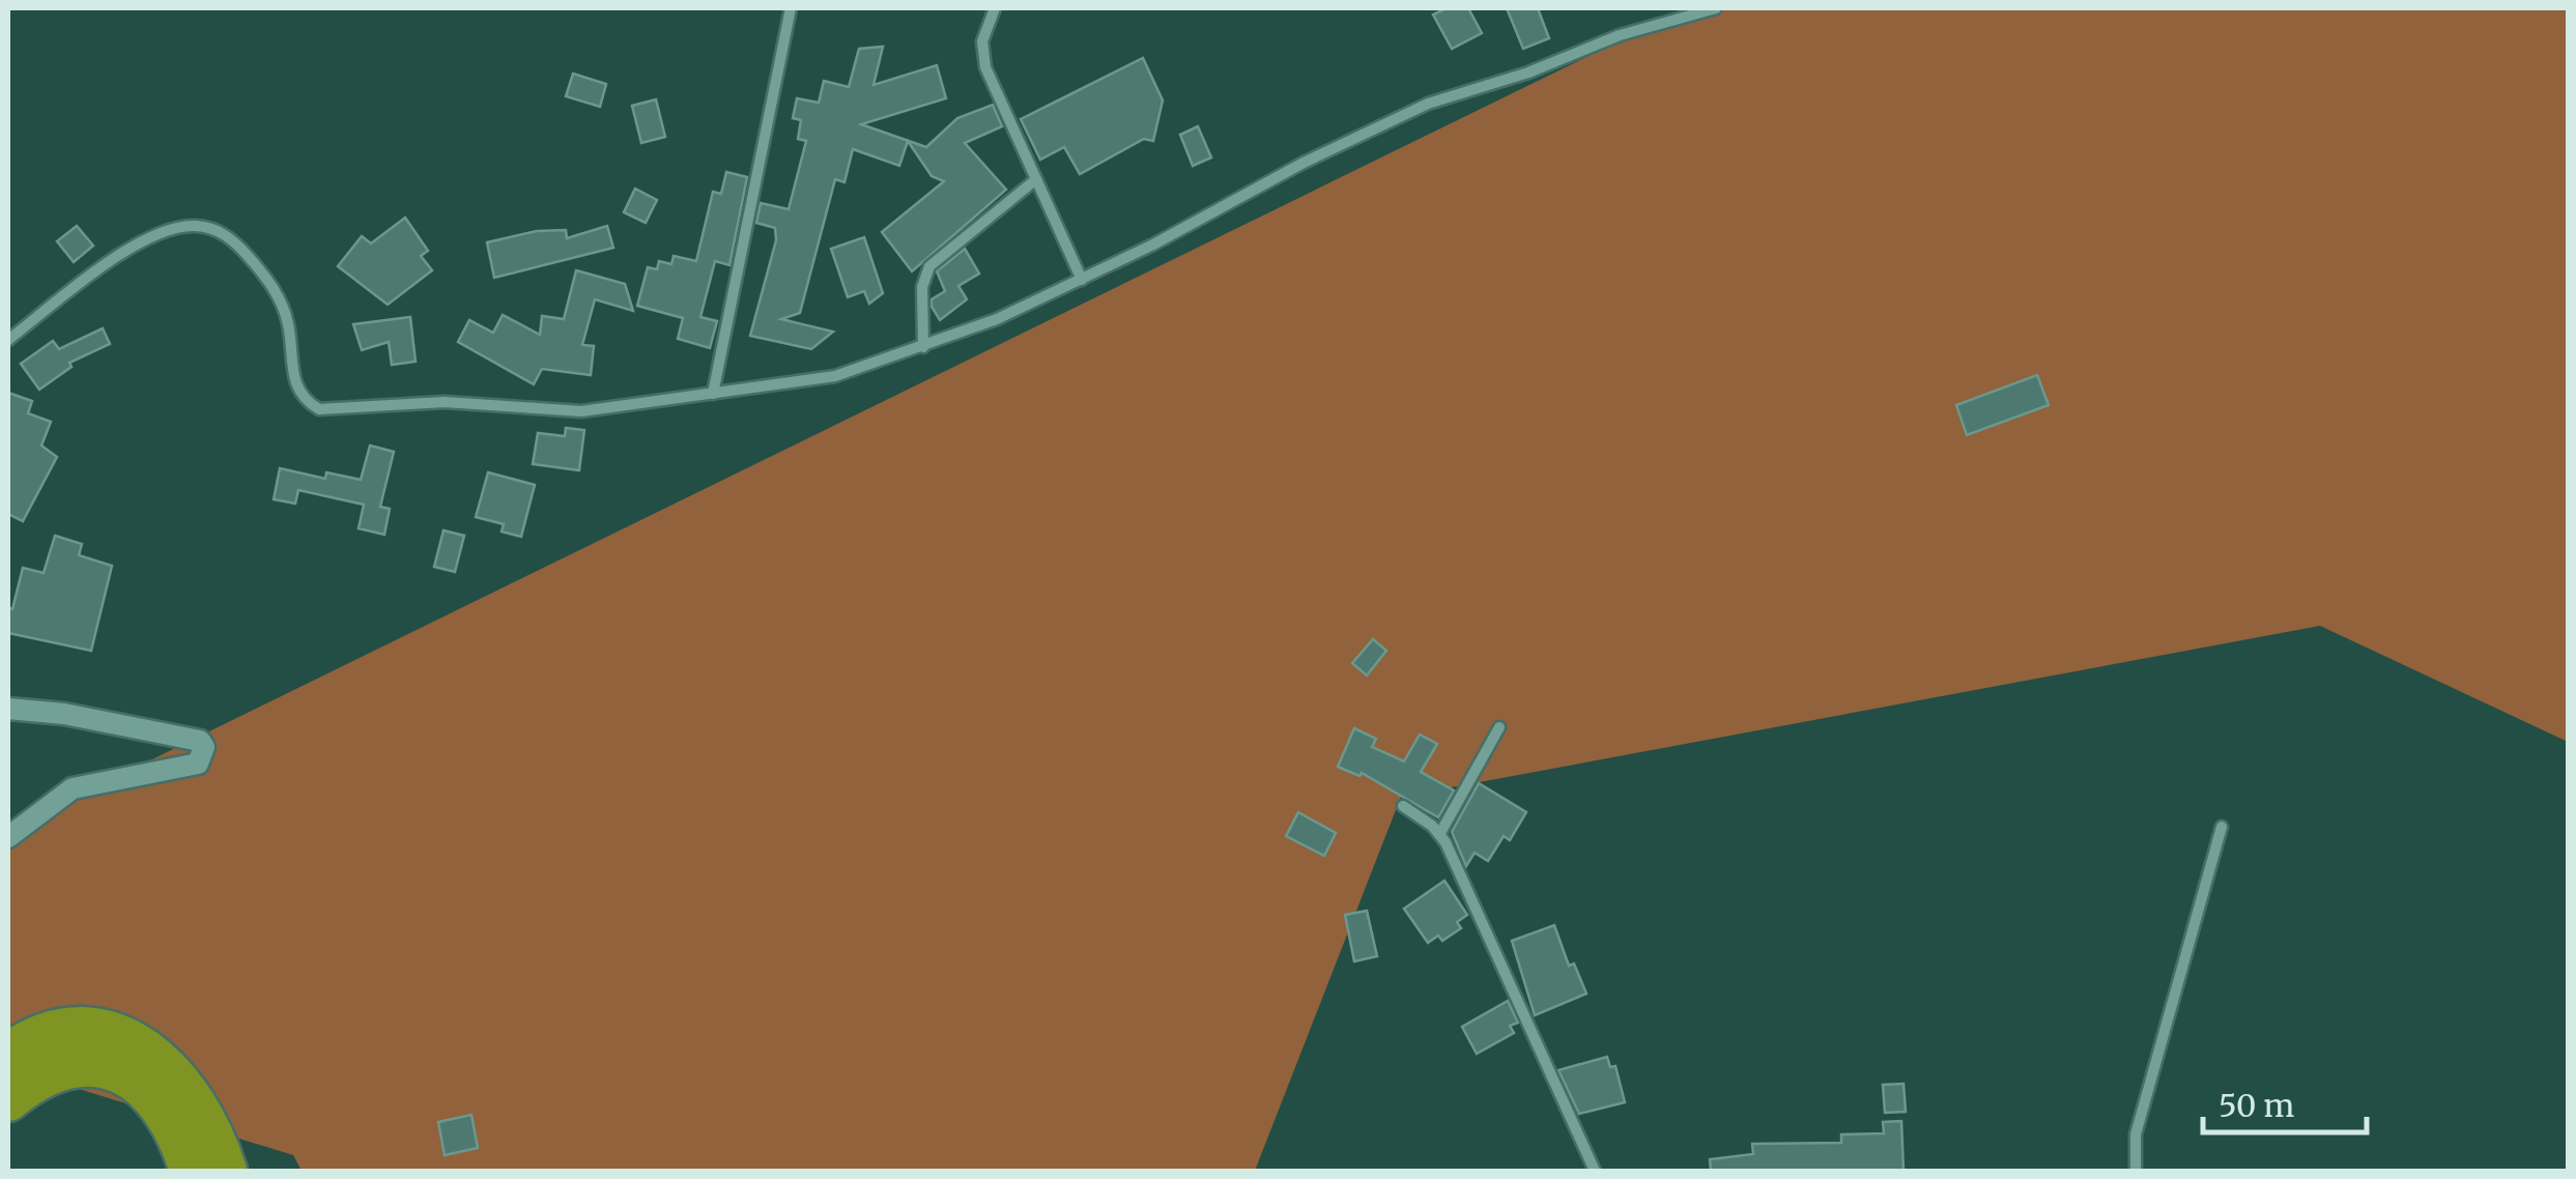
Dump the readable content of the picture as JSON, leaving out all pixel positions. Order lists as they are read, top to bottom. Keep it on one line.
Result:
{"scale_bar":"50 m"}
